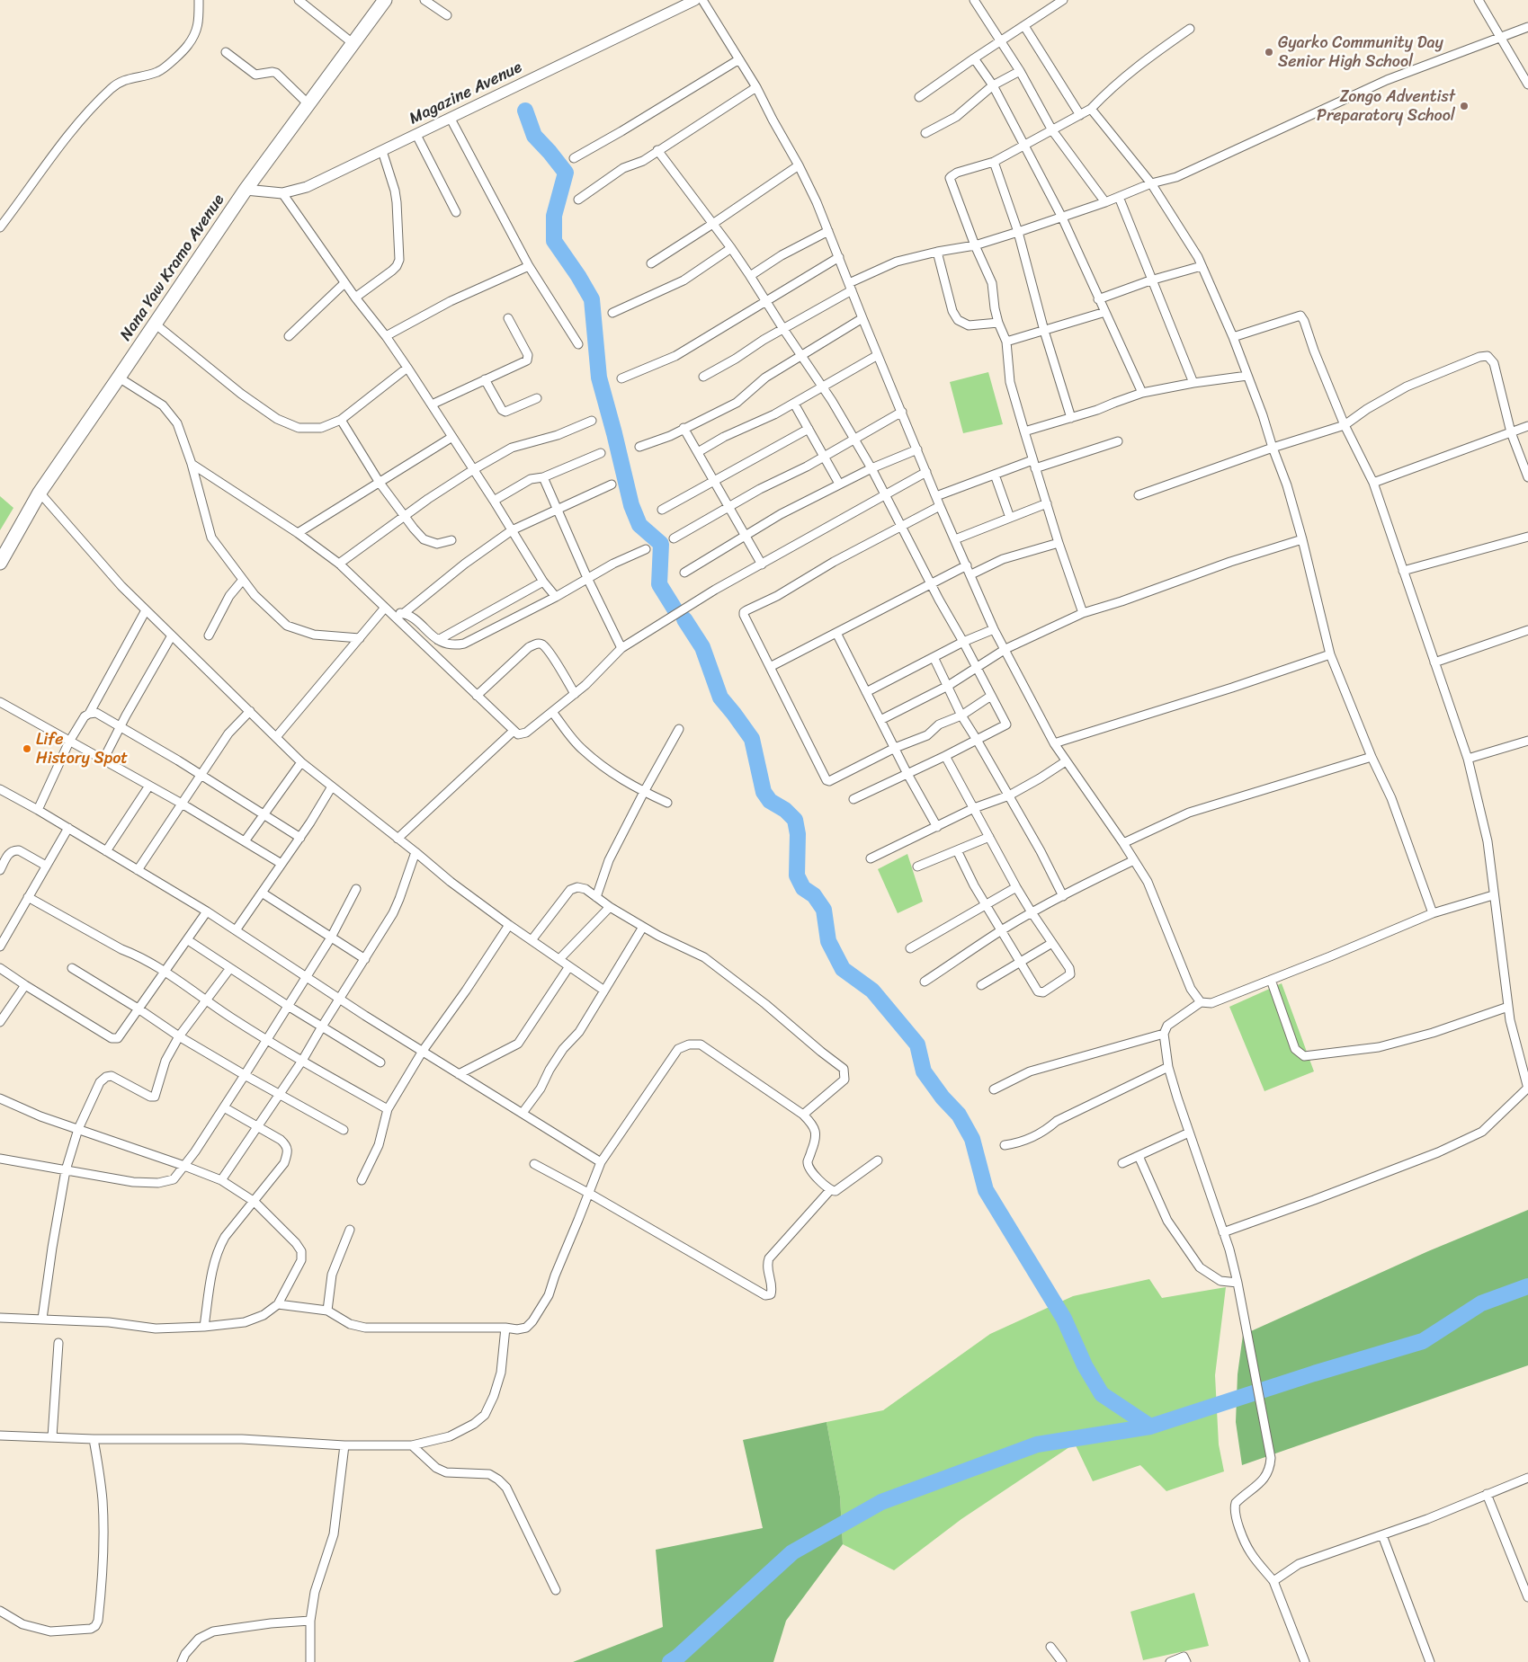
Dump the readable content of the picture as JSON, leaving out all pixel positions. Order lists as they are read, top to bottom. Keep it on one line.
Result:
{"streets":{"main road":["Nana Yaw Kramo Avenue"],"street":["Magazine Avenue"]},"crossings":[["Magazine Avenue","Nana Yaw Kramo Avenue"]],"places":["Gyarko Community Day Senior High School","Zongo Adventist Preparatory School","Life History Spot"]}
